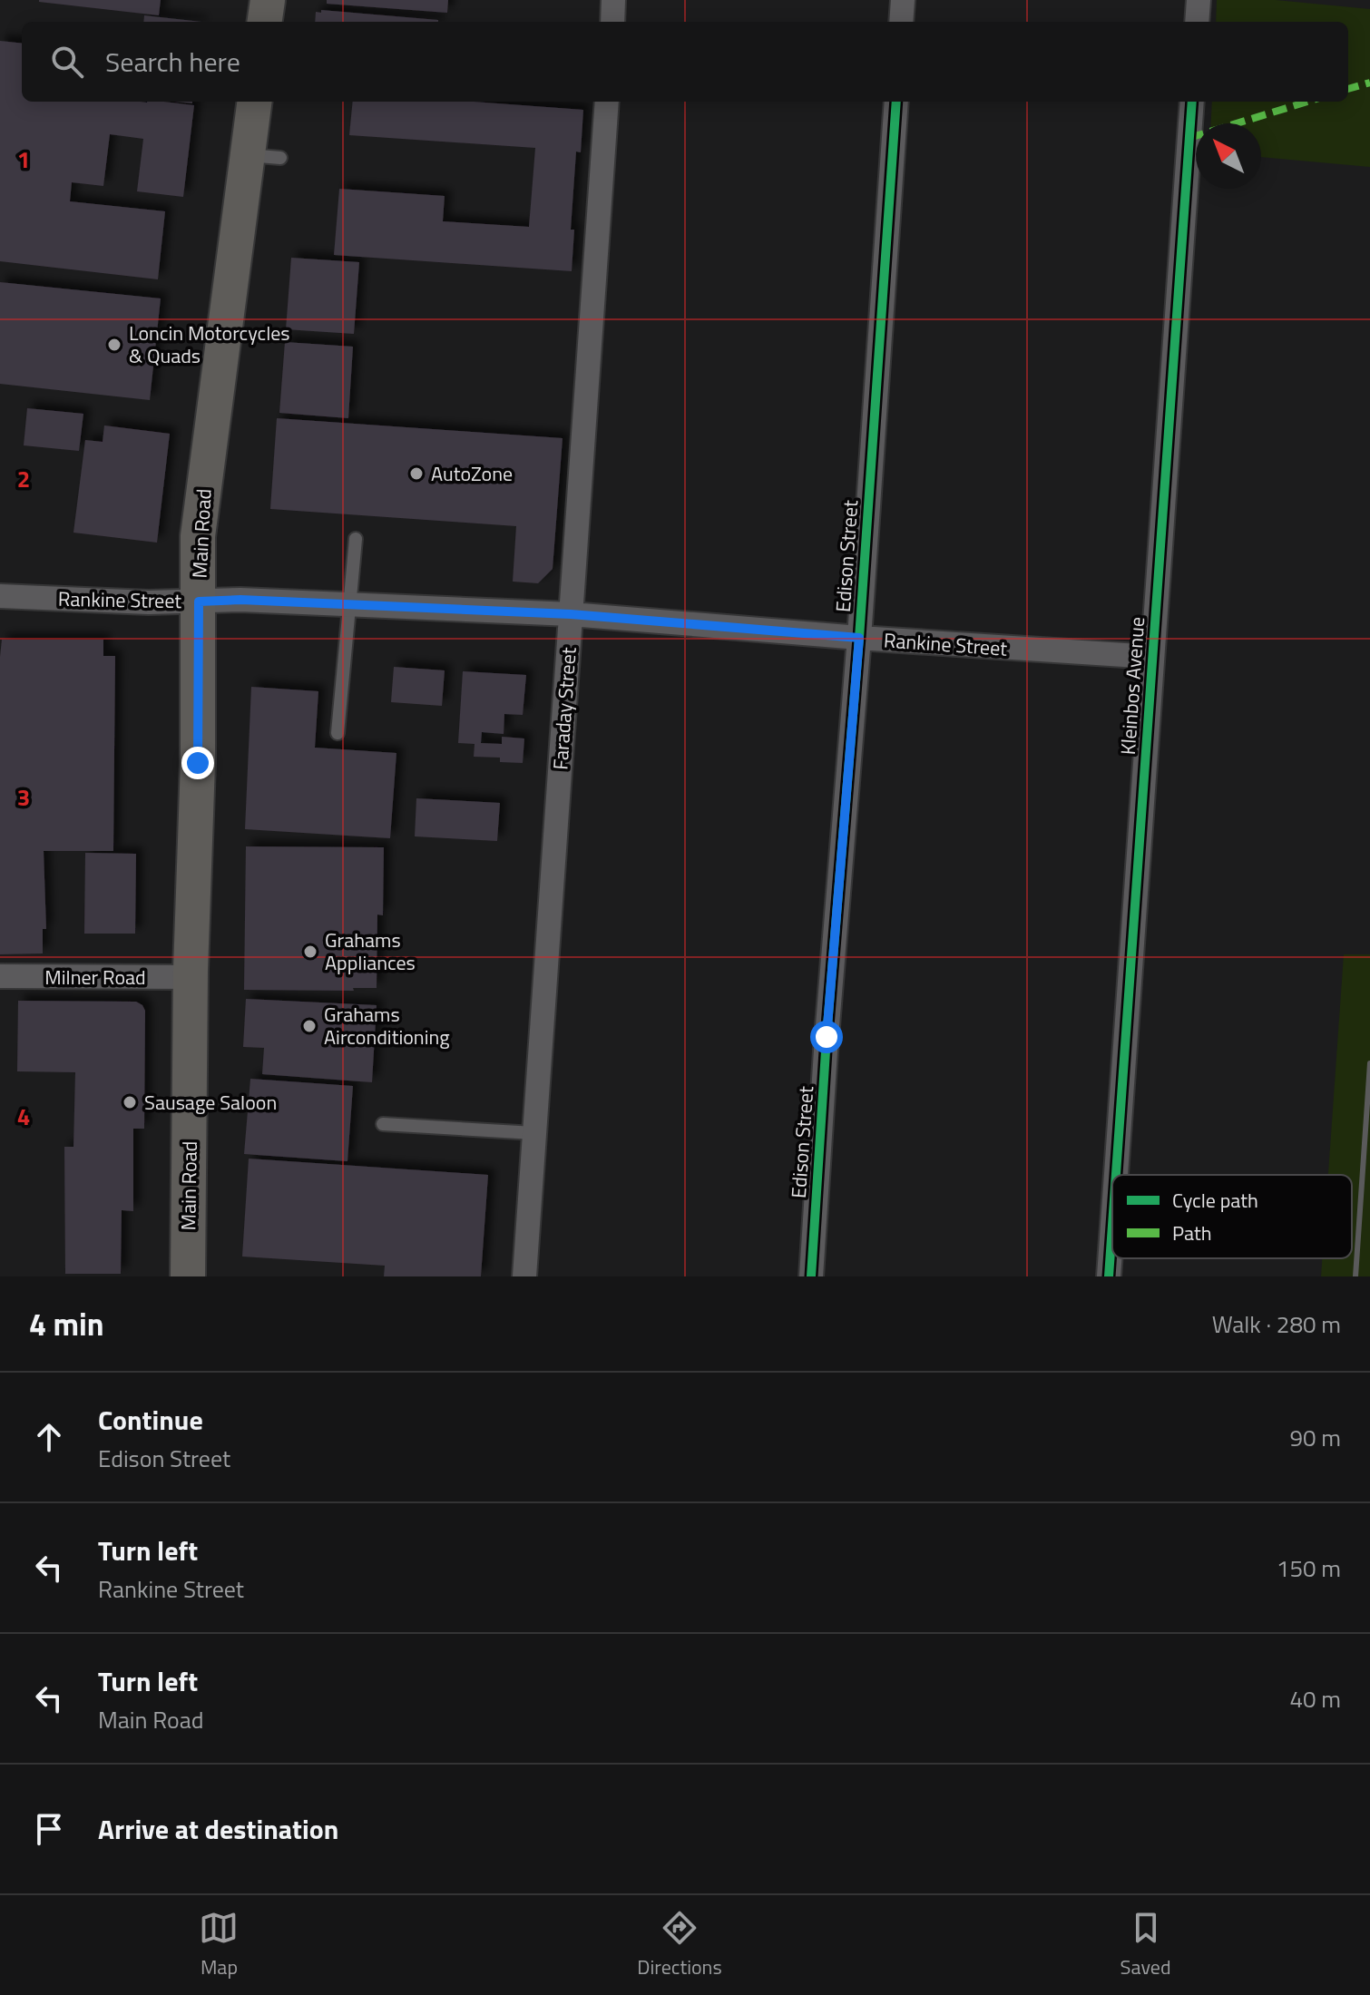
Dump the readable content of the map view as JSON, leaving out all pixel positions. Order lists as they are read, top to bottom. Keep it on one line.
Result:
{"streets":{"main road":["Main Road"],"street":["Edison Street","Rankine Street","Kleinbos Avenue","Faraday Street","Milner Road"]},"crossings":[["Main Road","Rankine Street"],["Main Road","Milner Road"],["Edison Street","Rankine Street"],["Rankine Street","Kleinbos Avenue"],["Rankine Street","Faraday Street"]],"places":["Loncin Motorcycles & Quads","AutoZone","Grahams Appliances","Grahams Airconditioning","Sausage Saloon"],"legend":["Cycle path","Path"],"north":"top left","page":{"search":"Search here","heading":["4 min","Walk · 280 m"],"list":[["Continue","Edison Street","90 m"],["Turn left","Rankine Street","150 m"],["Turn left","Main Road","40 m"],"Arrive at destination"],"nav":["Map","Directions","Saved"]},"grid":{"rows":["1","2","3","4"]}}
